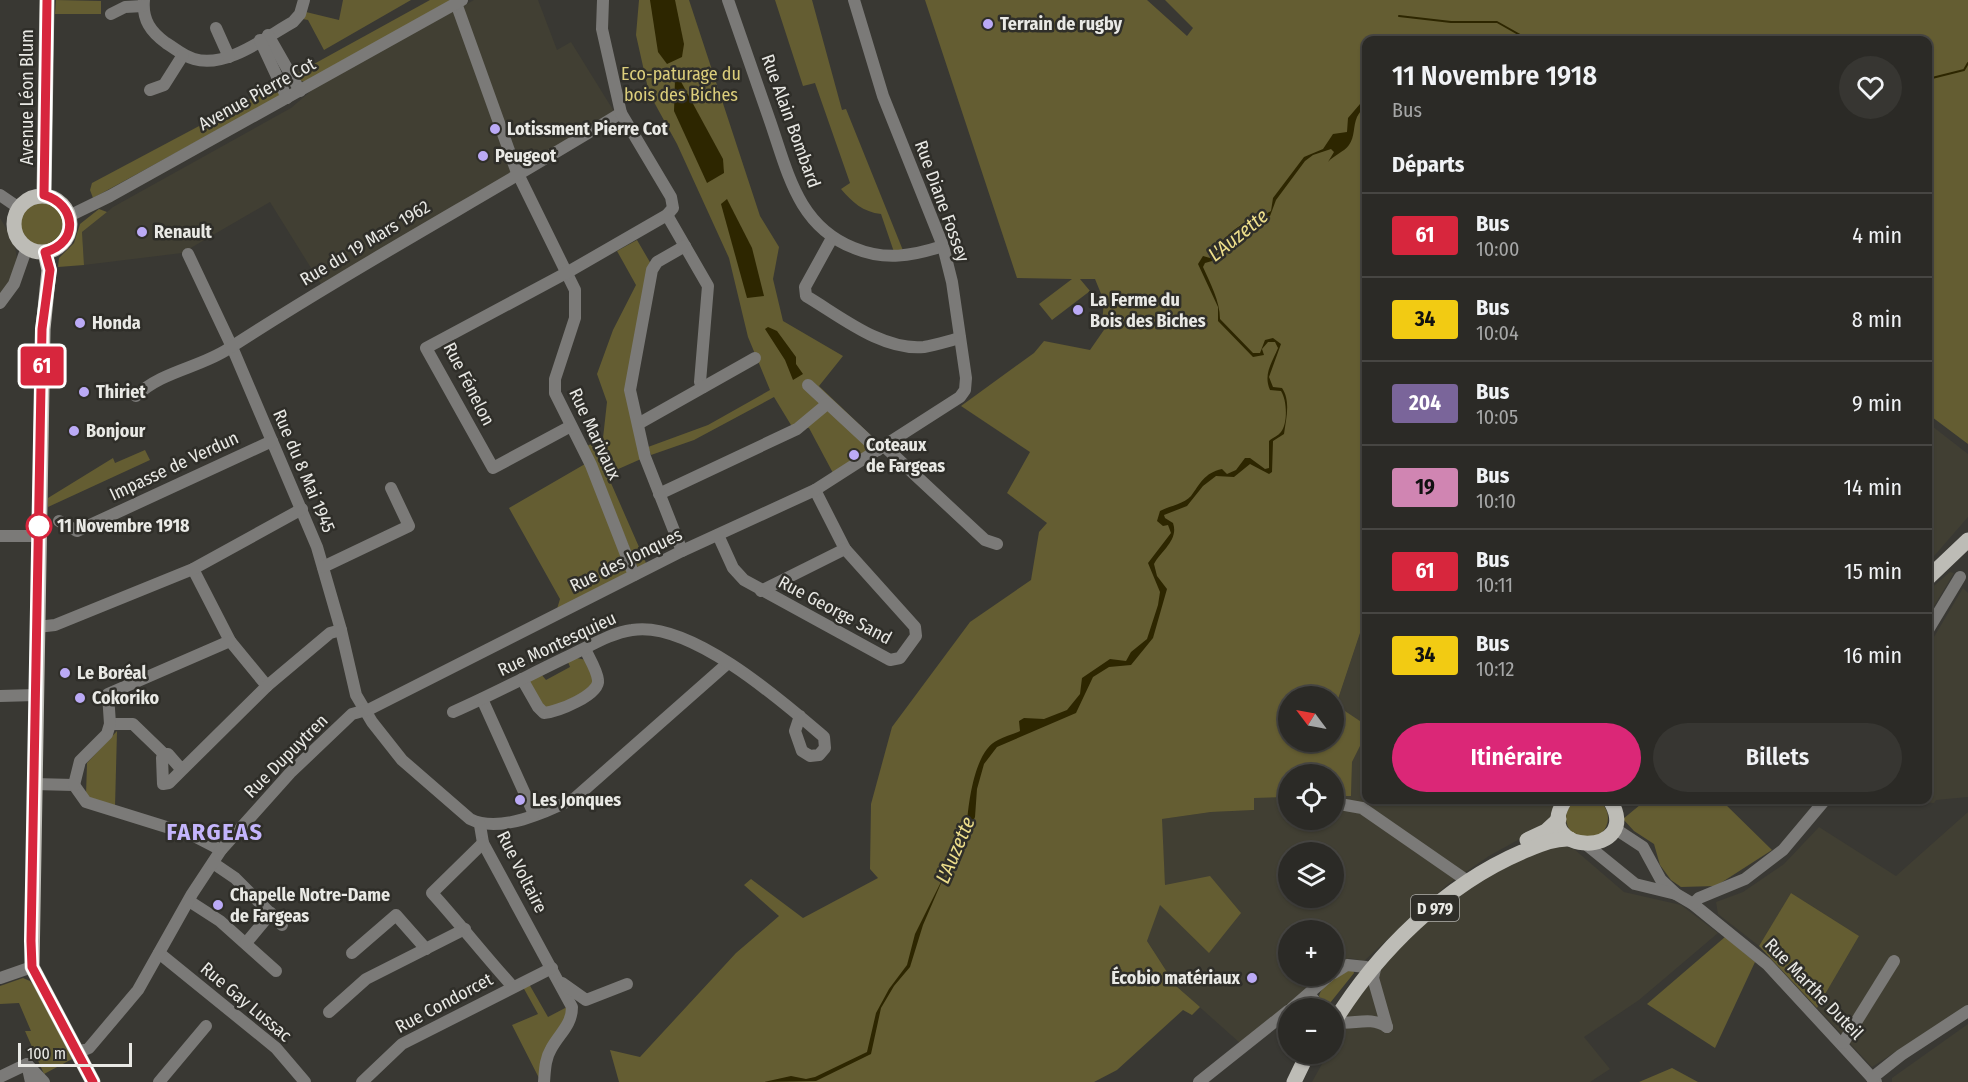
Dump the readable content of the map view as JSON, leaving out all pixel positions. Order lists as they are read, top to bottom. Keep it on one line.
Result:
{"streets":{"main road":["Avenue Léon Blum","D 979"],"street":["Avenue Pierre Cot","Rue Alain Bombard","Rue Diane Fossey","Rue du 19 Mars 1962","Rue Fénelon","Rue Marivaux","Impasse de Verdun","Rue du 8 Mai 1945","Rue des Jonques","Rue George Sand","Rue Montesquieu","Rue Dupuytren","Rue Voltaire","Rue Marthe Duteil","Rue Gay Lussac","Rue Condorcet"]},"crossings":[["Avenue Pierre Cot","Avenue Léon Blum"],["Avenue Pierre Cot","Rue Marivaux"],["Rue Alain Bombard","Rue Diane Fossey"],["Rue Diane Fossey","Rue des Jonques"],["Rue du 19 Mars 1962","Rue Marivaux"],["Rue du 19 Mars 1962","Rue du 8 Mai 1945"],["Rue Fénelon","Rue Marivaux"],["Rue Marivaux","Rue des Jonques"],["Impasse de Verdun","Rue du 8 Mai 1945"],["Rue du 8 Mai 1945","Rue des Jonques"],["Rue du 8 Mai 1945","Rue Dupuytren"],["Rue du 8 Mai 1945","Rue Voltaire"],["Rue des Jonques","Rue George Sand"],["Rue des Jonques","Rue Dupuytren"],["Rue des Jonques","Rue Voltaire"],["Rue Dupuytren","Rue Voltaire"],["Rue Dupuytren","Rue Gay Lussac"],["Rue Voltaire","Rue Condorcet"]],"districts":["FARGEAS"],"water":["L'Auzette"],"parks":["Eco-paturage du bois des Biches"],"places":["Terrain de rugby","Lotissment Pierre Cot","Peugeot","Renault","La Ferme du Bois des Biches","Honda","Thiriet","Bonjour","Coteaux de Fargeas","11 Novembre 1918","Le Boréal","Cokoriko","Les Jonques","Chapelle Notre-Dame de Fargeas","Écobio matériaux"],"lines":["bus line 61"],"scale_bar":"100 m","north":"top left","page":{"on_map":"61","heading":[["11 Novembre 1918","Bus"],"Départs"],"list":[{"mark":"61","name":"Bus","note":"10:00","value":"4 min"},{"mark":"34","name":"Bus","note":"10:04","value":"8 min"},{"mark":"204","name":"Bus","note":"10:05","value":"9 min"},{"mark":"19","name":"Bus","note":"10:10","value":"14 min"},{"mark":"61","name":"Bus","note":"10:11","value":"15 min"},{"mark":"34","name":"Bus","note":"10:12","value":"16 min"}],"map_buttons":["+","−"],"buttons":["Itinéraire","Billets"],"scale":"100 m"}}
